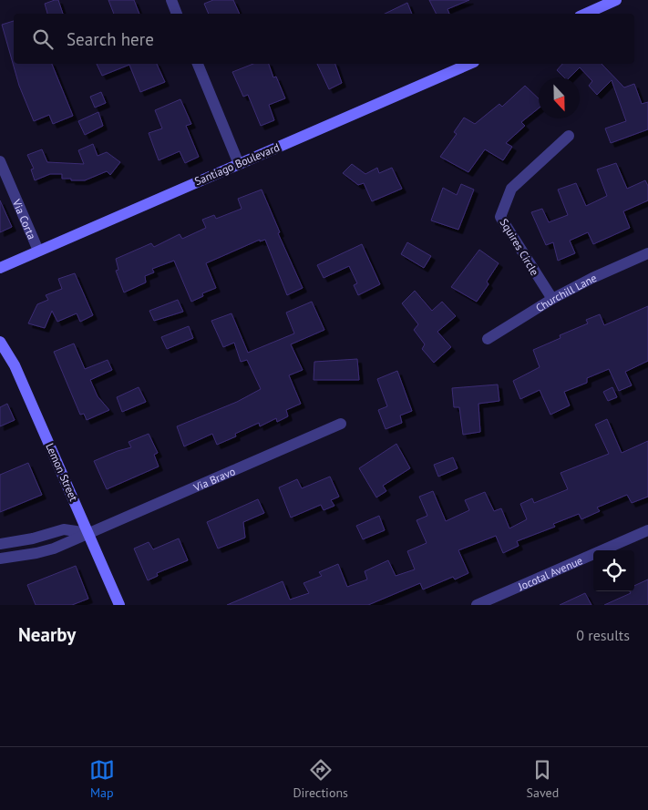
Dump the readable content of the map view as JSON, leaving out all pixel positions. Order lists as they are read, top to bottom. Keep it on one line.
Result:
{"streets":{"street":["Santiago Boulevard","Via Corta","Squires Circle","Churchill Lane","Lemon Street","Via Bravo","Jocotal Avenue"]},"crossings":[["Santiago Boulevard","Via Corta"],["Squires Circle","Churchill Lane"],["Lemon Street","Via Bravo"]],"north":"bottom","page":{"search":"Search here","heading":["Nearby","0 results"],"nav":["Map","Directions","Saved"]}}
